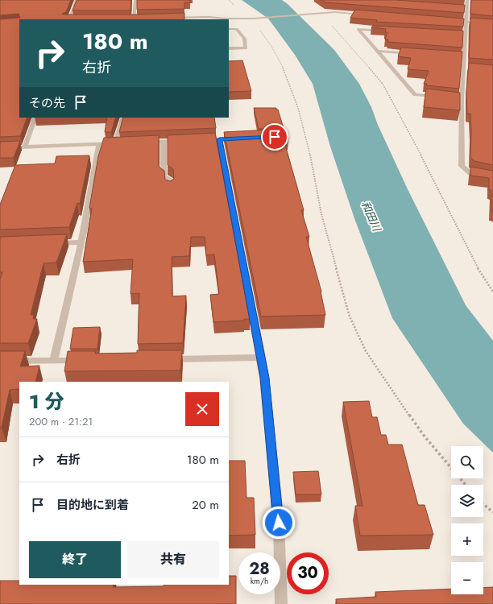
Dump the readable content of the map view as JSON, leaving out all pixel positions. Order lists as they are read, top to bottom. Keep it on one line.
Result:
{"water":["和田川"],"page":{"turn":["180 m","右折"],"then":"その先","heading":["1 分","200 m · 21:21"],"list":[{"name":"右折","value":"180 m"},{"name":"目的地に到着","value":"20 m"}],"map_buttons":["+","−"],"buttons":["終了","共有"],"speed":"28 km/h","limit":"30"}}
